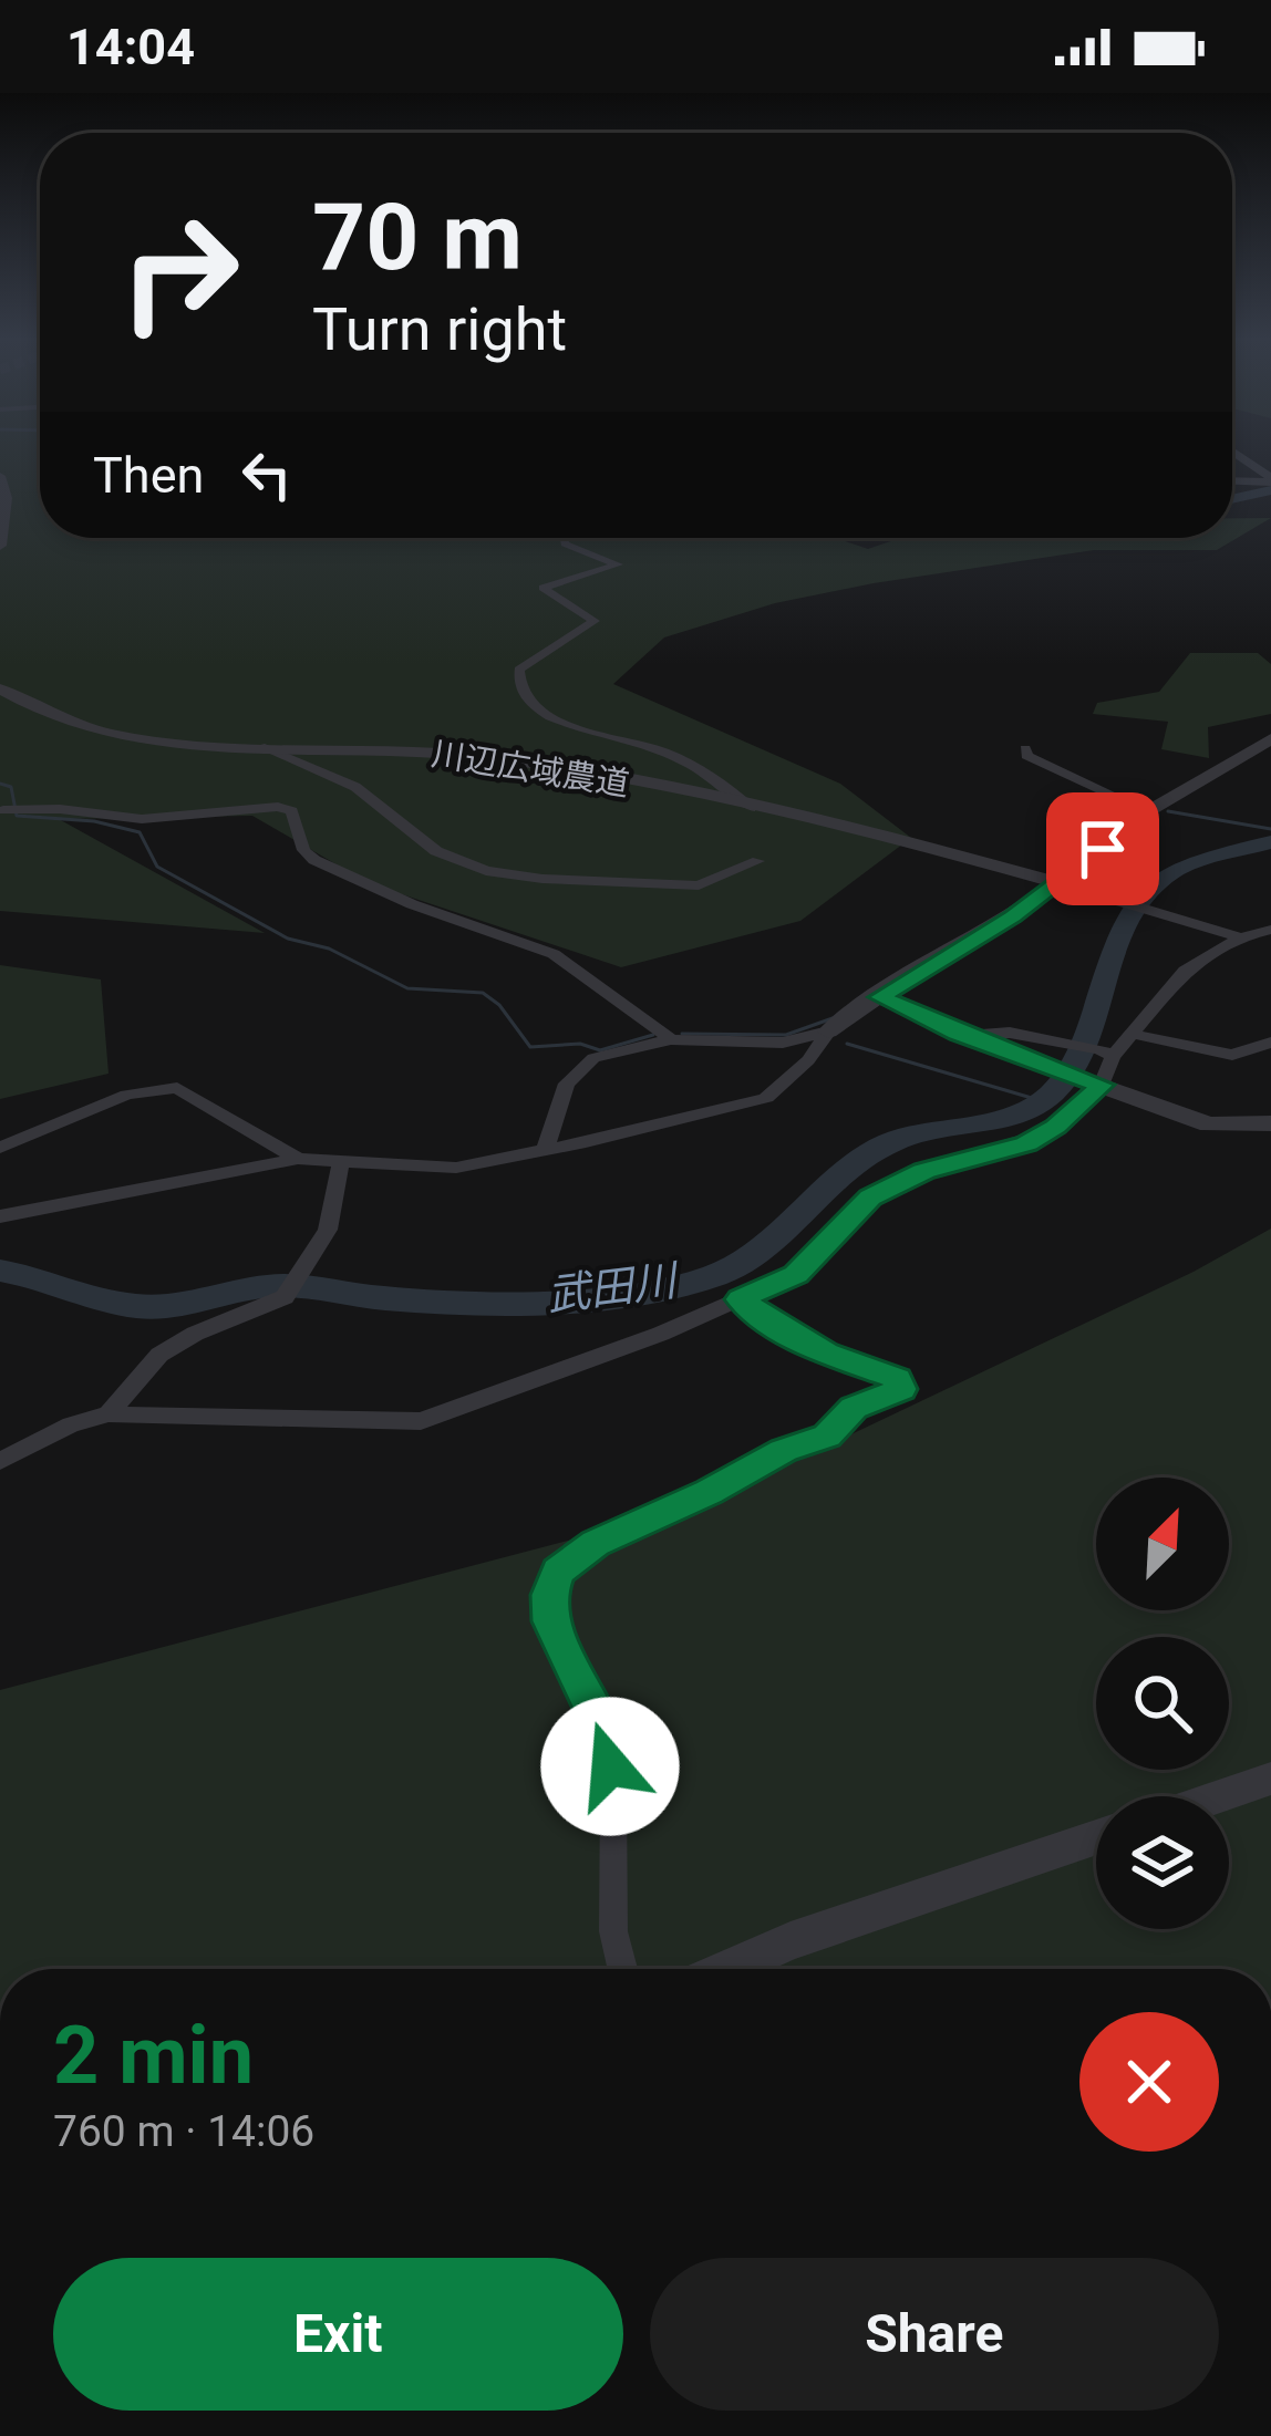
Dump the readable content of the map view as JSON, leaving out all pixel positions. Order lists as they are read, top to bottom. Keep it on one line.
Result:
{"streets":{"street":["川辺広域農道"]},"water":["武田川"],"north":"top right","page":{"status":"14:04","turn":["70 m","Turn right"],"then":"Then","heading":["2 min","760 m · 14:06"],"buttons":["Exit","Share"]}}
